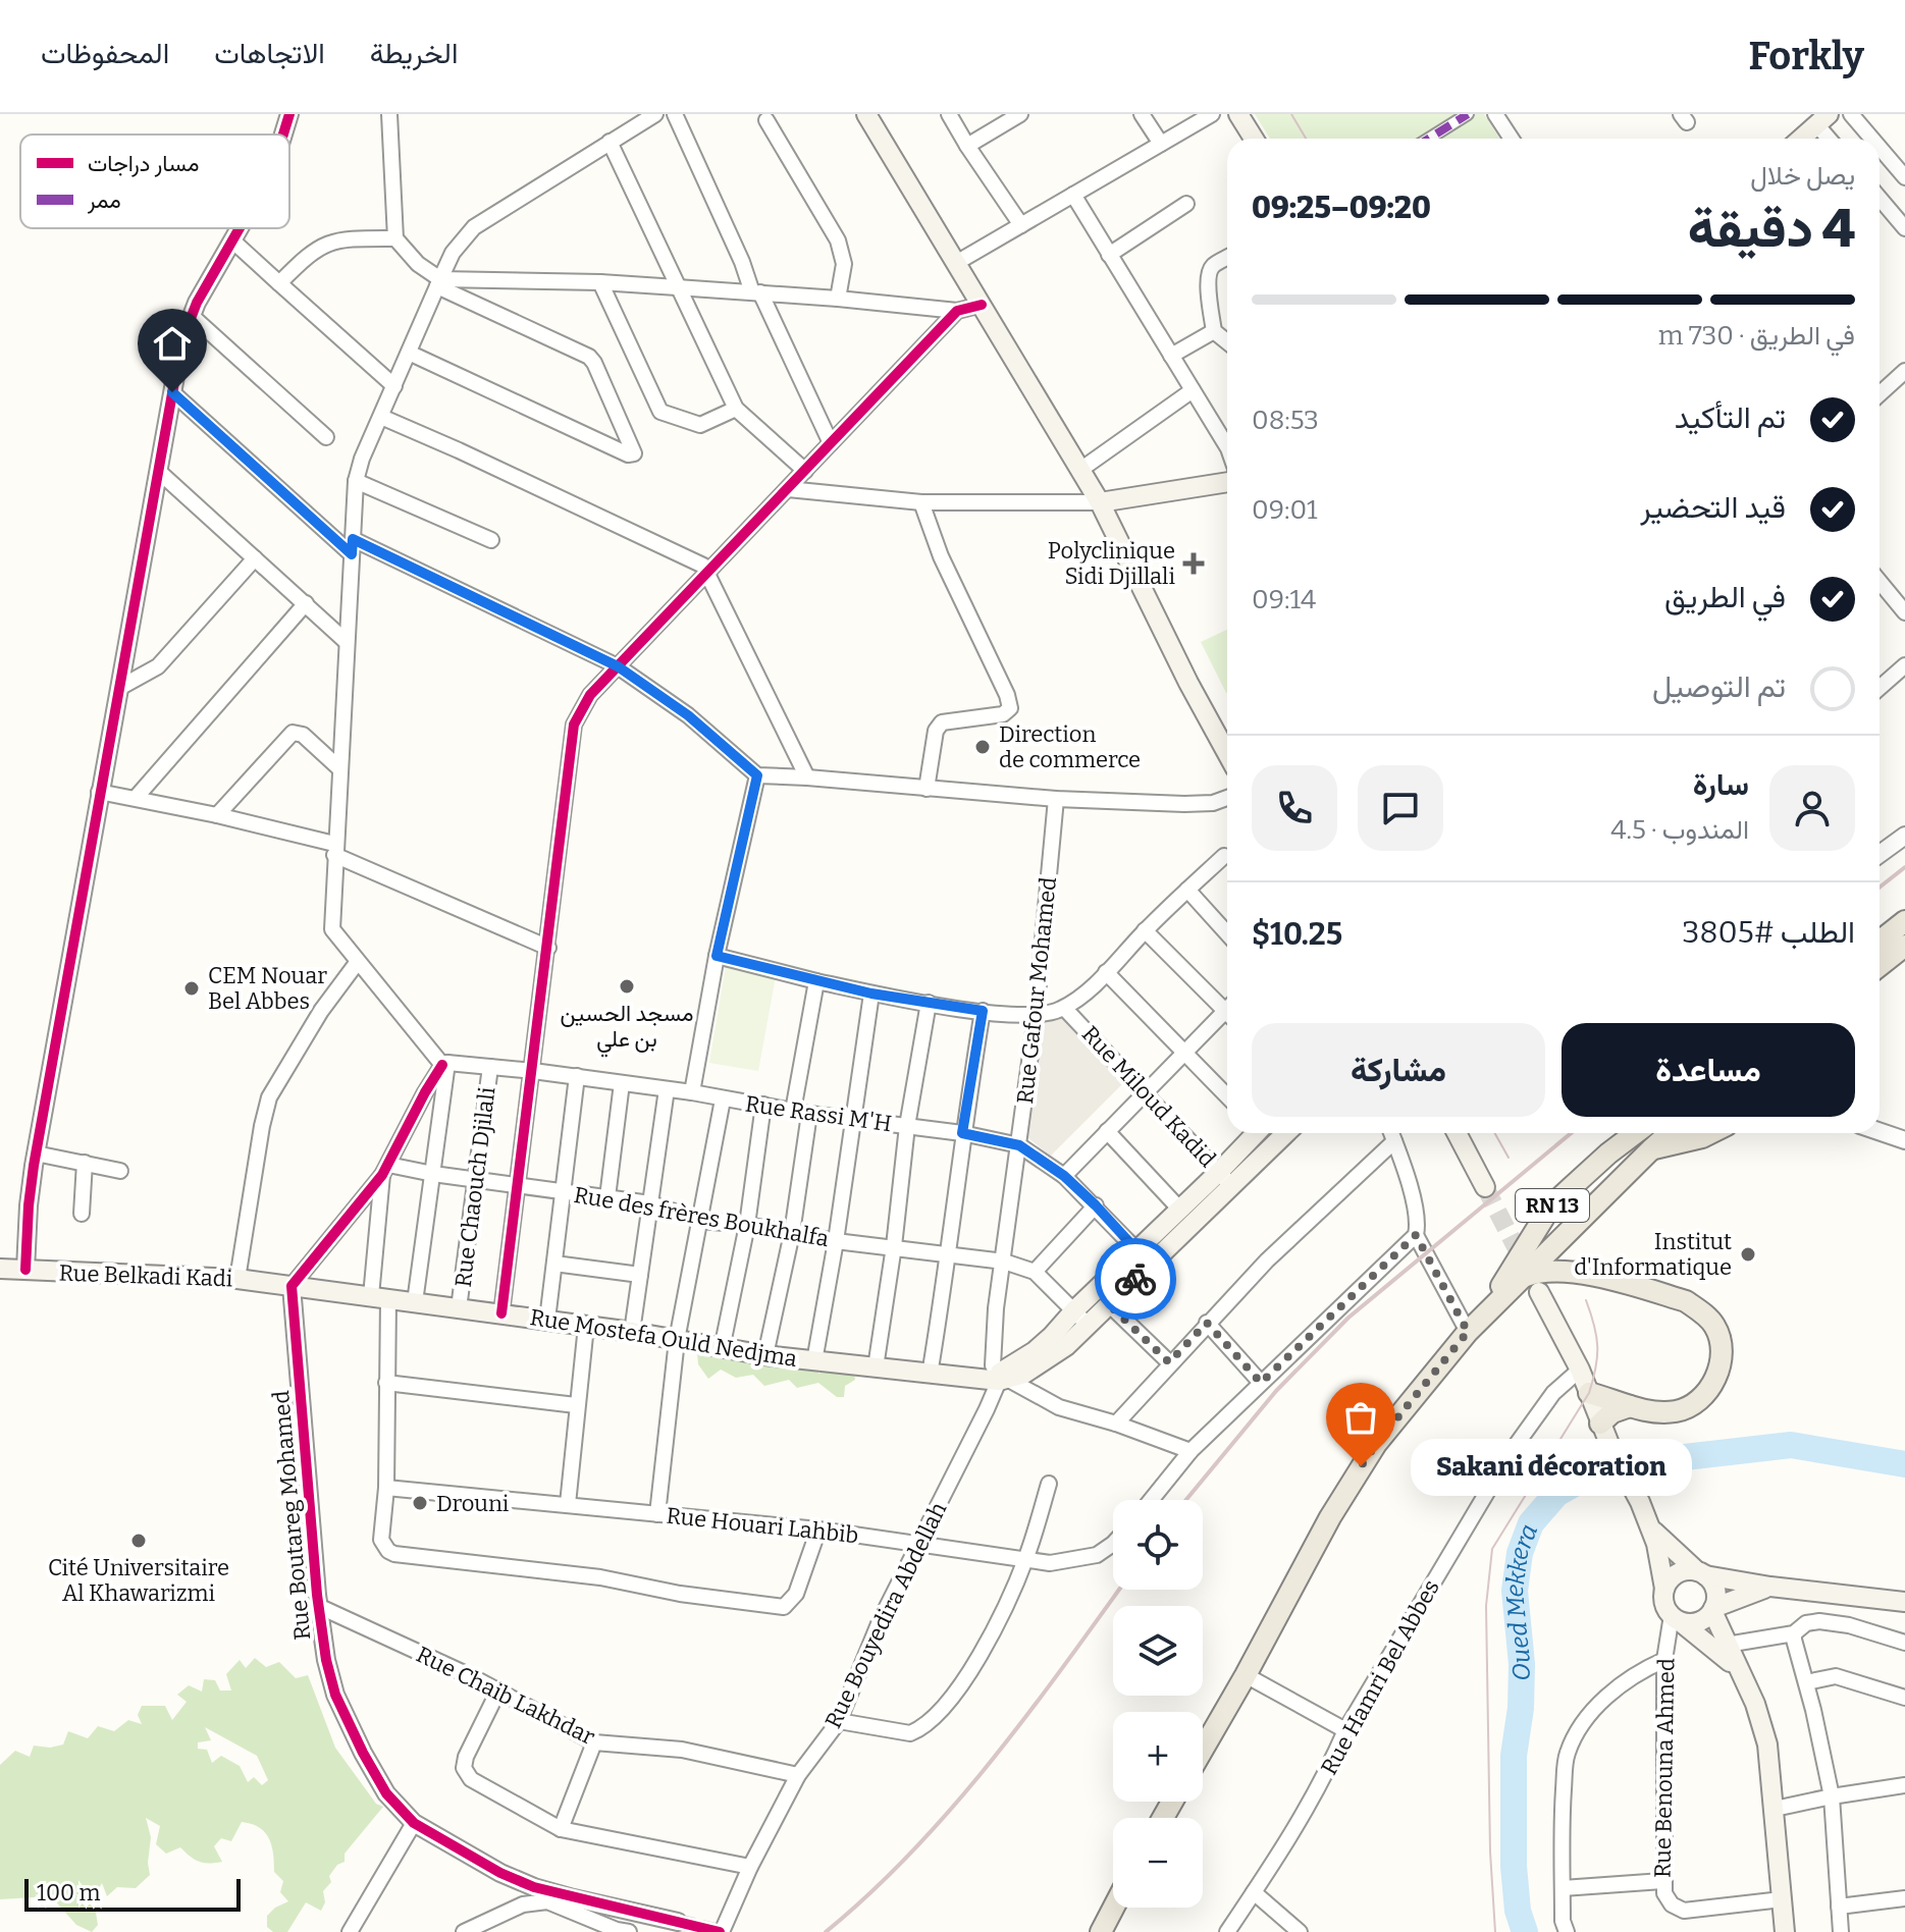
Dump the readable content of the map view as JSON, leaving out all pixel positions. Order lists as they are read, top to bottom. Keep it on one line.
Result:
{"streets":{"main road":["RN 13","Rue Belkadi Kadi","Rue Mostefa Ould Nedjma"],"street":["Rue Gafour Mohamed","Rue Miloud Kadid","Rue Rassi M'H","Rue Chaouch Djilali","Rue des frères Boukhalfa","Rue Boutareg Mohamed","Rue Houari Lahbib","Rue Bouyedira Abdellah","Rue Hamri Bel Abbes","Rue Chaib Lakhdar","Rue Benouna Ahmed"]},"crossings":[["Rue Gafour Mohamed","Rue Rassi M'H"],["Rue Gafour Mohamed","Rue des frères Boukhalfa"],["Rue Gafour Mohamed","Rue Mostefa Ould Nedjma"],["Rue Gafour Mohamed","Rue Bouyedira Abdellah"],["Rue Rassi M'H","Rue Chaouch Djilali"],["Rue Chaouch Djilali","Rue des frères Boukhalfa"],["Rue Chaouch Djilali","Rue Mostefa Ould Nedjma"],["Rue Belkadi Kadi","Rue Mostefa Ould Nedjma"],["Rue Belkadi Kadi","Rue Boutareg Mohamed"],["Rue Mostefa Ould Nedjma","Rue Boutareg Mohamed"],["Rue Mostefa Ould Nedjma","Rue Bouyedira Abdellah"],["Rue Boutareg Mohamed","Rue Chaib Lakhdar"],["Rue Houari Lahbib","Rue Bouyedira Abdellah"],["Rue Bouyedira Abdellah","Rue Chaib Lakhdar"]],"water":["Oued Mekkera"],"places":{"health":["Polyclinique Sidi Djillali"],"other":["Direction de commerce","مسجد الحسين بن علي","CEM Nouar Bel Abbes","Institut d'Informatique","Sakani décoration","Drouni","Cité Universitaire Al Khawarizmi"]},"legend":["مسار دراجات","ممر"],"scale_bar":"100 m","page":{"header":"Forkly","nav":["الخريطة","الاتجاهات","المحفوظات"],"heading":["4 دقيقة","يصل خلال","09:20–09:25"],"panel":["سارة","المندوب · 4.5","الطلب #3805","$10.25"],"bar":"في الطريق · 730 m","list":[["تم التأكيد","08:53"],["قيد التحضير","09:01"],["في الطريق","09:14"],"تم التوصيل"],"buttons":["مساعدة","مشاركة"],"bubble":"Sakani décoration","map_buttons":["+","−"],"scale":"100 m"}}
